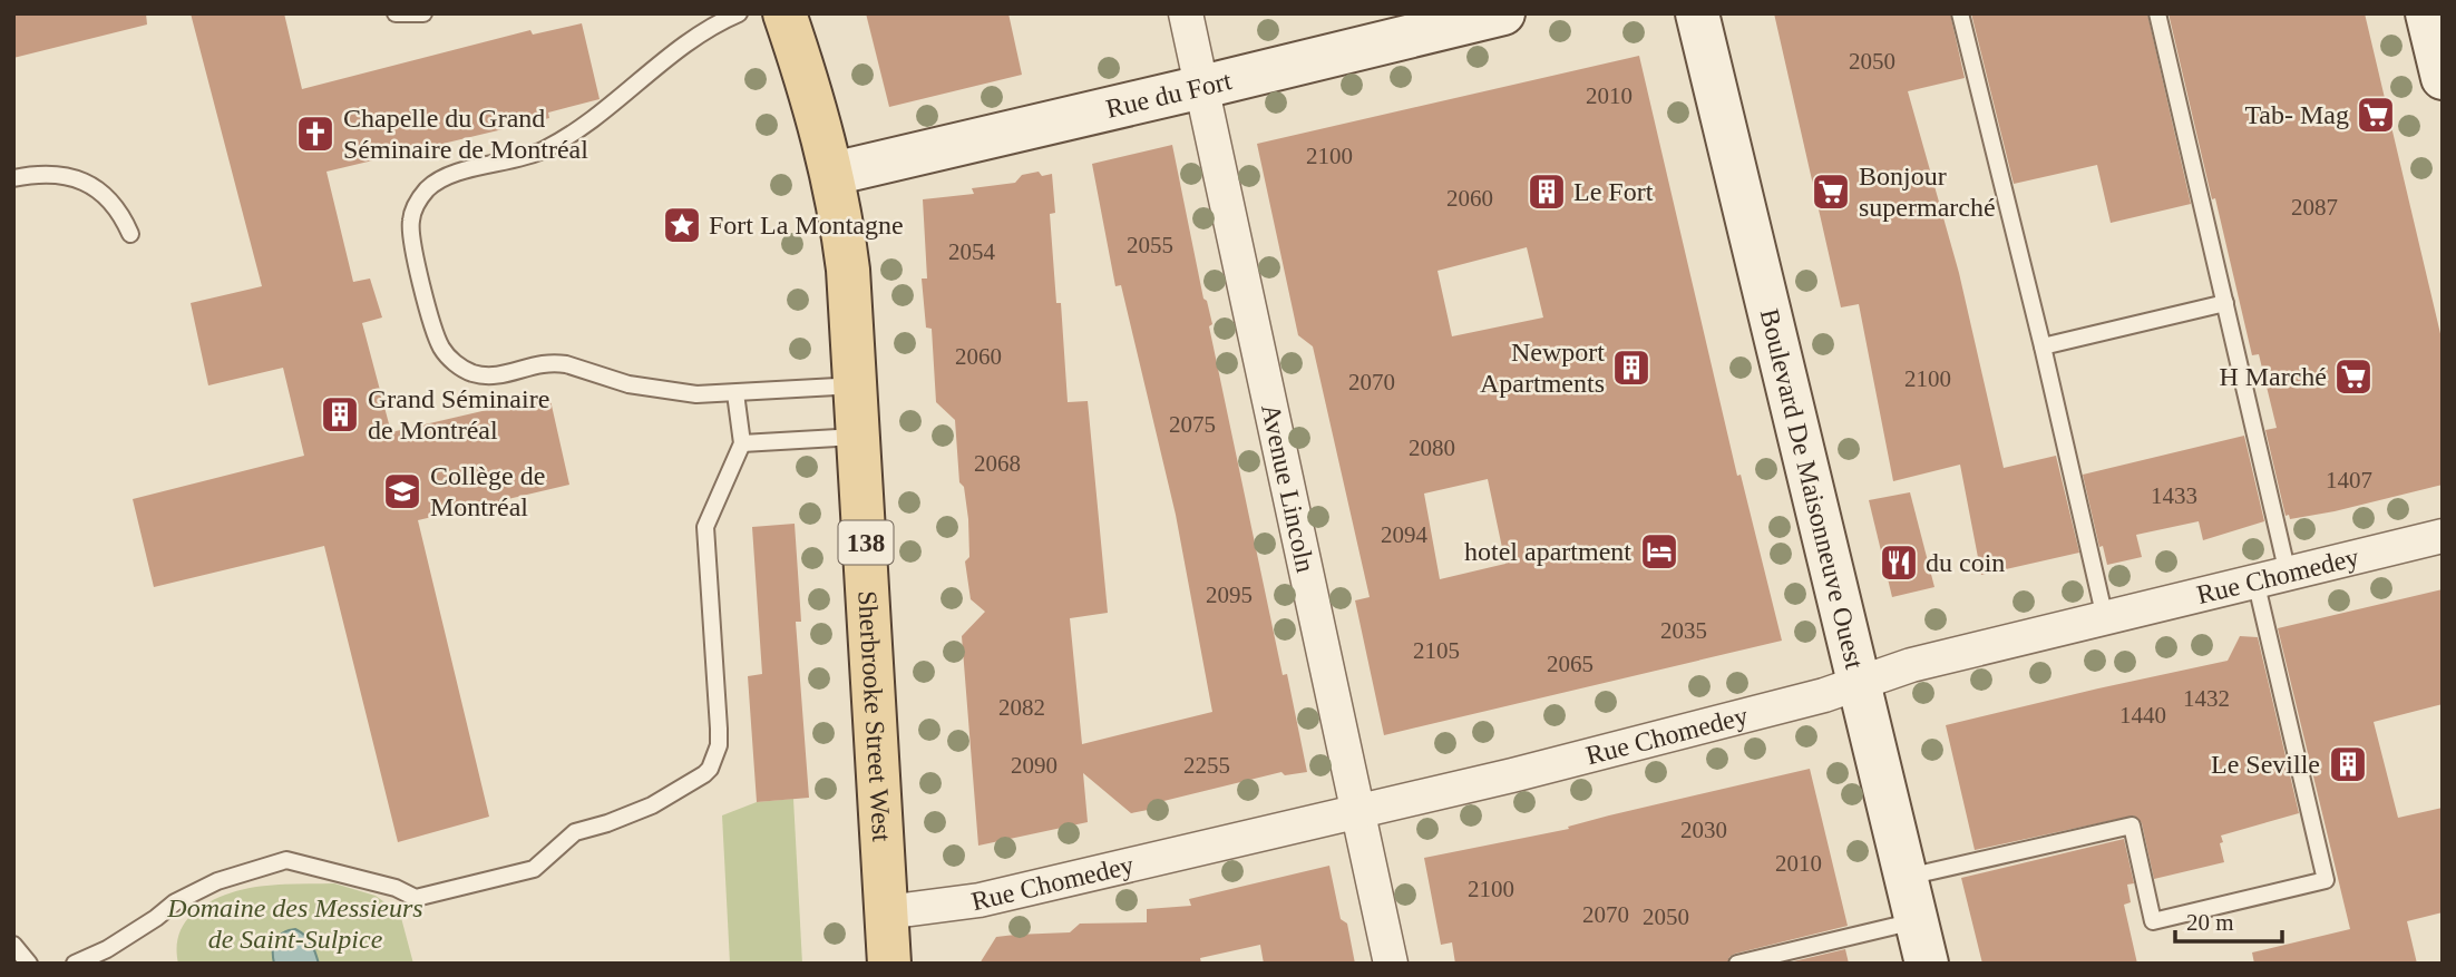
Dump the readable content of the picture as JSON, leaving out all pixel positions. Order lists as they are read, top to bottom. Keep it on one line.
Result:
{"streets":{"main road":["138","Sherbrooke Street West"],"street":["Rue du Fort","Boulevard De Maisonneuve Ouest","Avenue Lincoln","Rue Chomedey"]},"crossings":[["Rue du Fort","Avenue Lincoln"],["Rue du Fort","Sherbrooke Street West"],["Boulevard De Maisonneuve Ouest","Rue Chomedey"],["Avenue Lincoln","Rue Chomedey"],["138","Rue Chomedey"],["138","Sherbrooke Street West"],["Rue Chomedey","Sherbrooke Street West"]],"parks":["Domaine des Messieurs de Saint-Sulpice"],"places":{"supermarket":["Tab- Mag","Bonjour supermarché","H Marché"],"church":["Chapelle du Grand Séminaire de Montréal"],"building":["Le Fort","Newport Apartments","Grand Séminaire de Montréal","Le Seville"],"place":["Fort La Montagne"],"school or university":["Collège de Montréal"],"hotel":["hotel apartment"],"restaurant":["du coin"]},"house_numbers":["2050","2010","2100","2060","2087","2055","2054","2060","2100","2070","2075","2080","2068","1407","1433","2094","2095","2035","2105","2065","1432","2082","1440","2090","2255","2030","2010","2100","2070","2050"],"scale_bar":"20 m"}
